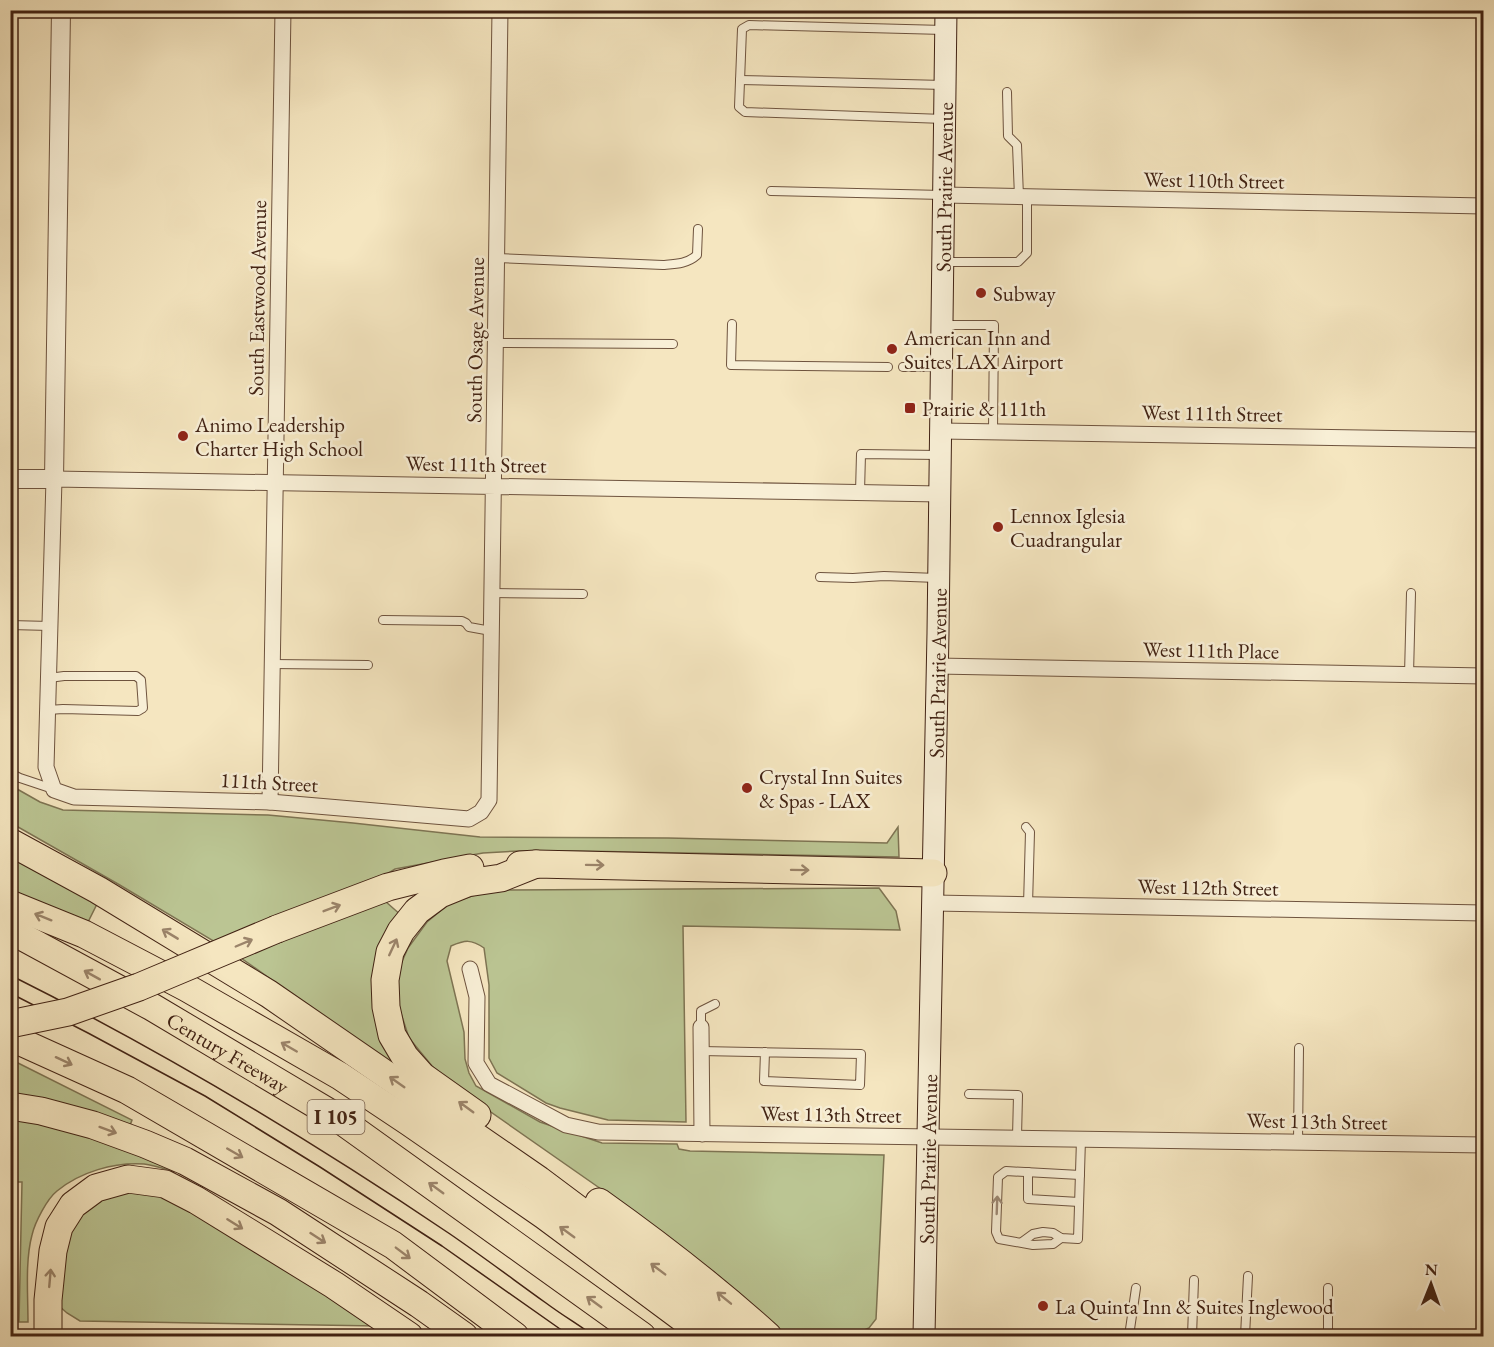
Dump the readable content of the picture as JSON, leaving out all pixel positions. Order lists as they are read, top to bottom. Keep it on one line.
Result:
{"streets":{"highway":["Century Freeway","I 105"],"main road":["South Prairie Avenue"],"street":["West 110th Street","South Eastwood Avenue","South Osage Avenue","West 111th Street","West 111th Place","111th Street","West 112th Street","West 113th Street"]},"crossings":[["West 110th Street","South Prairie Avenue"],["South Prairie Avenue","West 111th Street"],["South Prairie Avenue","West 111th Place"],["South Prairie Avenue","West 112th Street"],["South Prairie Avenue","West 113th Street"],["South Eastwood Avenue","West 111th Street"],["South Eastwood Avenue","111th Street"],["South Osage Avenue","West 111th Street"],["South Osage Avenue","111th Street"]],"places":{"other":["Subway","American Inn and Suites LAX Airport","Animo Leadership Charter High School","Lennox Iglesia Cuadrangular","Crystal Inn Suites & Spas - LAX","La Quinta Inn & Suites Inglewood"],"transit":["Prairie & 111th"]},"north":"top"}
